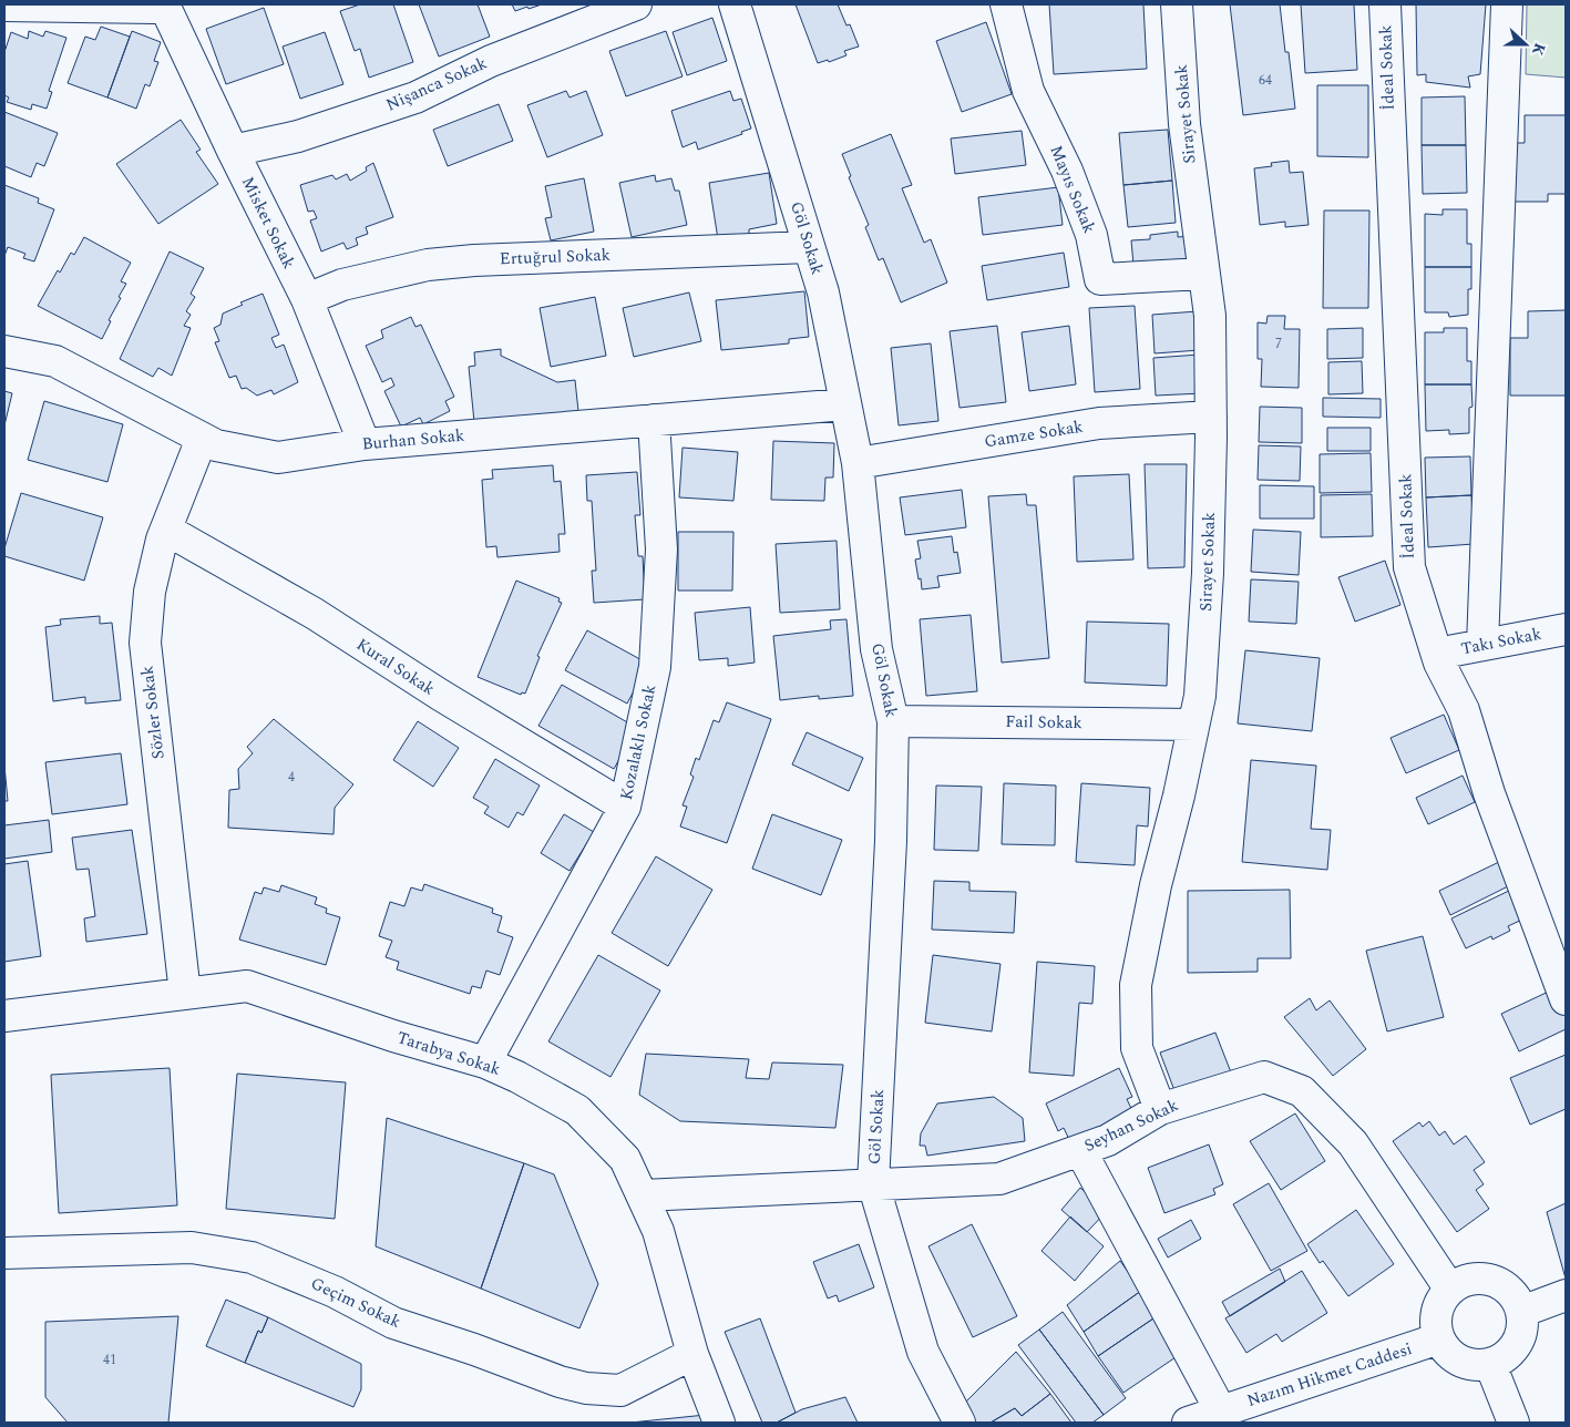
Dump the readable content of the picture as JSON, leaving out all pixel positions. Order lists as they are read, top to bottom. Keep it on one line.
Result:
{"streets":{"street":["İdeal Sokak","Nişanca Sokak","Sirayet Sokak","Mayıs Sokak","Misket Sokak","Göl Sokak","Ertuğrul Sokak","Gamze Sokak","Burhan Sokak","Takı Sokak","Kural Sokak","Sözler Sokak","Fail Sokak","Kozalaklı Sokak","Tarabya Sokak","Seyhan Sokak","Geçim Sokak","Nazım Hikmet Caddesi"]},"crossings":[["İdeal Sokak","Takı Sokak"],["Nişanca Sokak","Misket Sokak"],["Sirayet Sokak","Mayıs Sokak"],["Sirayet Sokak","Gamze Sokak"],["Sirayet Sokak","Fail Sokak"],["Sirayet Sokak","Seyhan Sokak"],["Misket Sokak","Ertuğrul Sokak"],["Misket Sokak","Burhan Sokak"],["Göl Sokak","Ertuğrul Sokak"],["Göl Sokak","Gamze Sokak"],["Göl Sokak","Burhan Sokak"],["Göl Sokak","Fail Sokak"],["Göl Sokak","Seyhan Sokak"],["Burhan Sokak","Sözler Sokak"],["Burhan Sokak","Kozalaklı Sokak"],["Kural Sokak","Sözler Sokak"],["Kural Sokak","Kozalaklı Sokak"],["Sözler Sokak","Tarabya Sokak"],["Kozalaklı Sokak","Tarabya Sokak"],["Tarabya Sokak","Seyhan Sokak"],["Tarabya Sokak","Geçim Sokak"],["Seyhan Sokak","Nazım Hikmet Caddesi"]],"house_numbers":["64","7","4","41"],"north":"right"}
